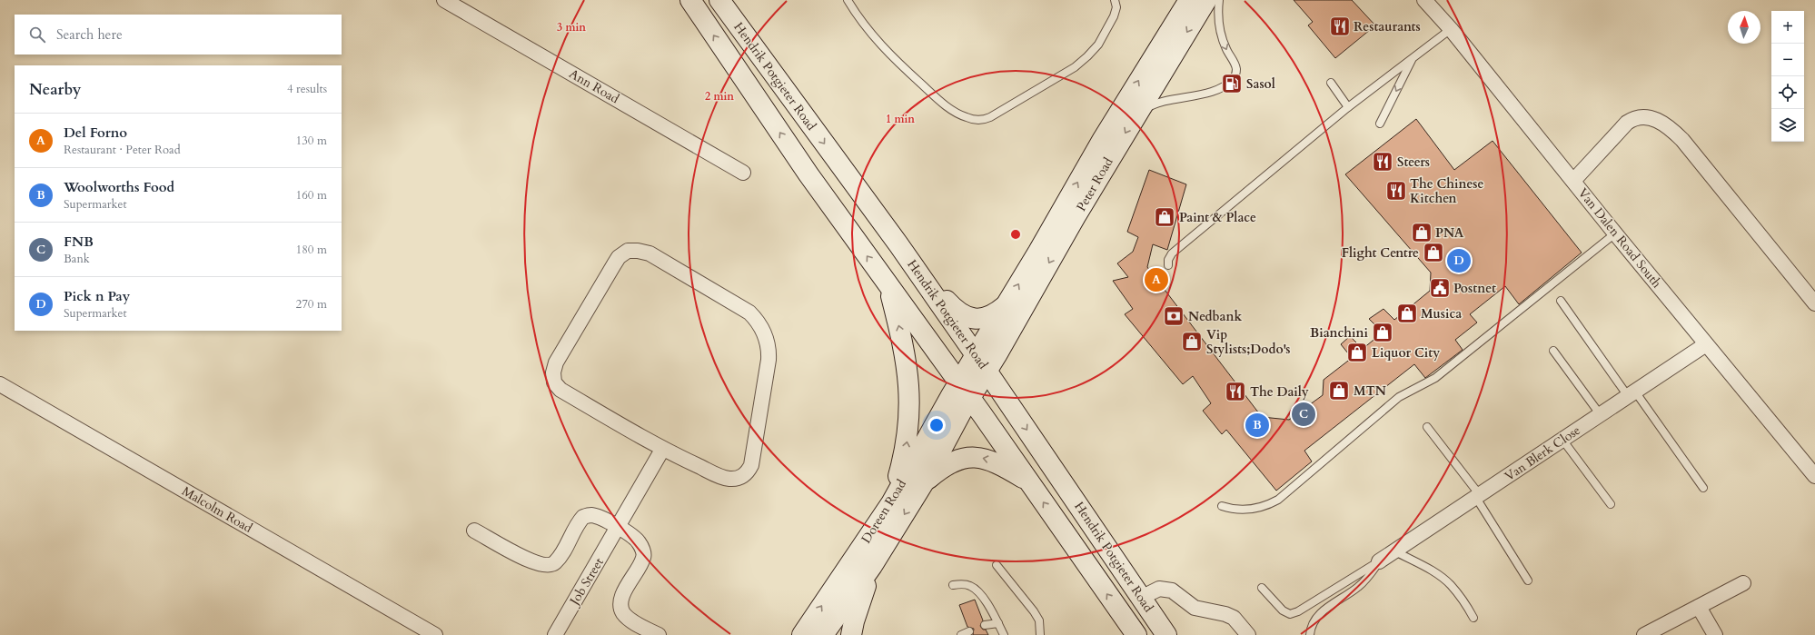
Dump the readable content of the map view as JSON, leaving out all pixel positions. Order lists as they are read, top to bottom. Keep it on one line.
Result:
{"streets":{"main road":["Hendrik Potgieter Road","Peter Road","Doreen Road"],"street":["Ann Road","Van Dalen Road South","Van Blerk Close","Malcolm Road","Job Street"]},"crossings":[["Hendrik Potgieter Road","Peter Road"],["Hendrik Potgieter Road","Doreen Road"],["Van Dalen Road South","Van Blerk Close"]],"places":{"restaurant":["Restaurants","Steers","The Chinese Kitchen","The Daily"],"fuel station":["Sasol"],"shop":["Paint & Place","PNA","Flight Centre","Musica","Bianchini","Vip Stylists;Dodo's","Liquor City","MTN"],"public building":["Postnet"],"bank":["Nedbank"]},"north":"top","page":{"map_buttons":["+","−"],"search":"Search here","heading":["Nearby","4 results"],"list":[{"mark":"A","name":"Del Forno","note":"Restaurant · Peter Road","value":"130 m"},{"mark":"B","name":"Woolworths Food","note":"Supermarket","value":"160 m"},{"mark":"C","name":"FNB","note":"Bank","value":"180 m"},{"mark":"D","name":"Pick n Pay","note":"Supermarket","value":"270 m"}],"pins":["D","A","C","B"]},"rings":["3 min","2 min","1 min"]}
